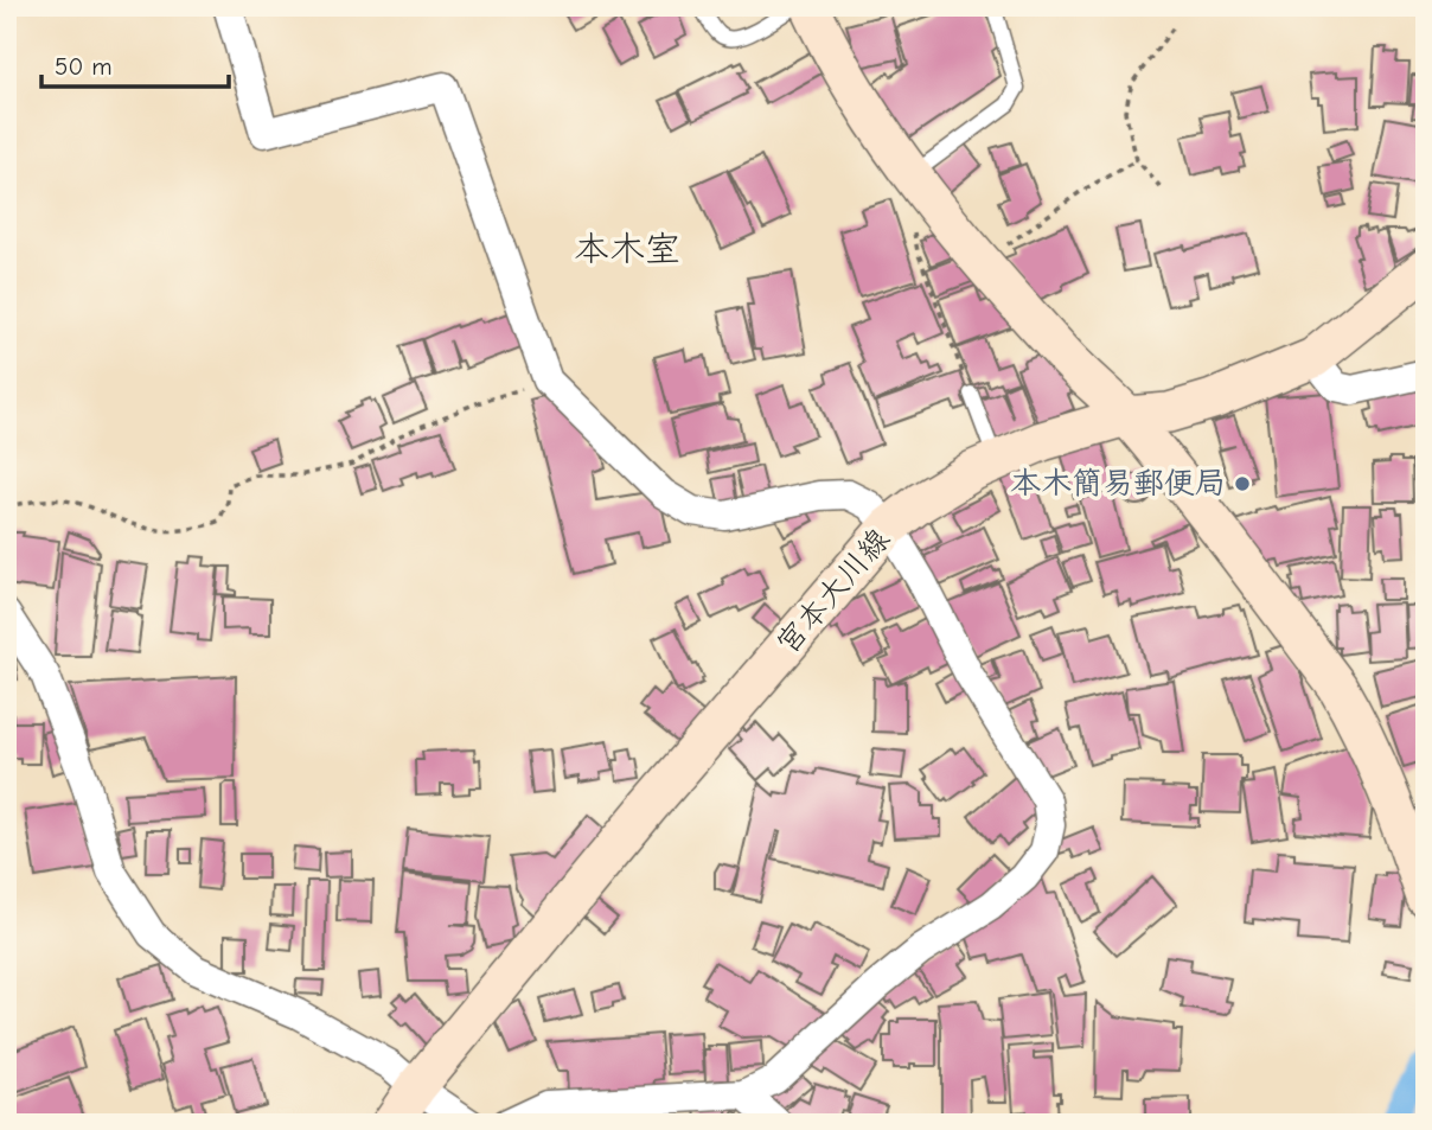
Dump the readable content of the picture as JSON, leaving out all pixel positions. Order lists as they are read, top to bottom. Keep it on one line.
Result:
{"streets":{"main road":["宮本大川線"]},"districts":["本木室"],"places":["本木簡易郵便局"],"scale_bar":"50 m"}
